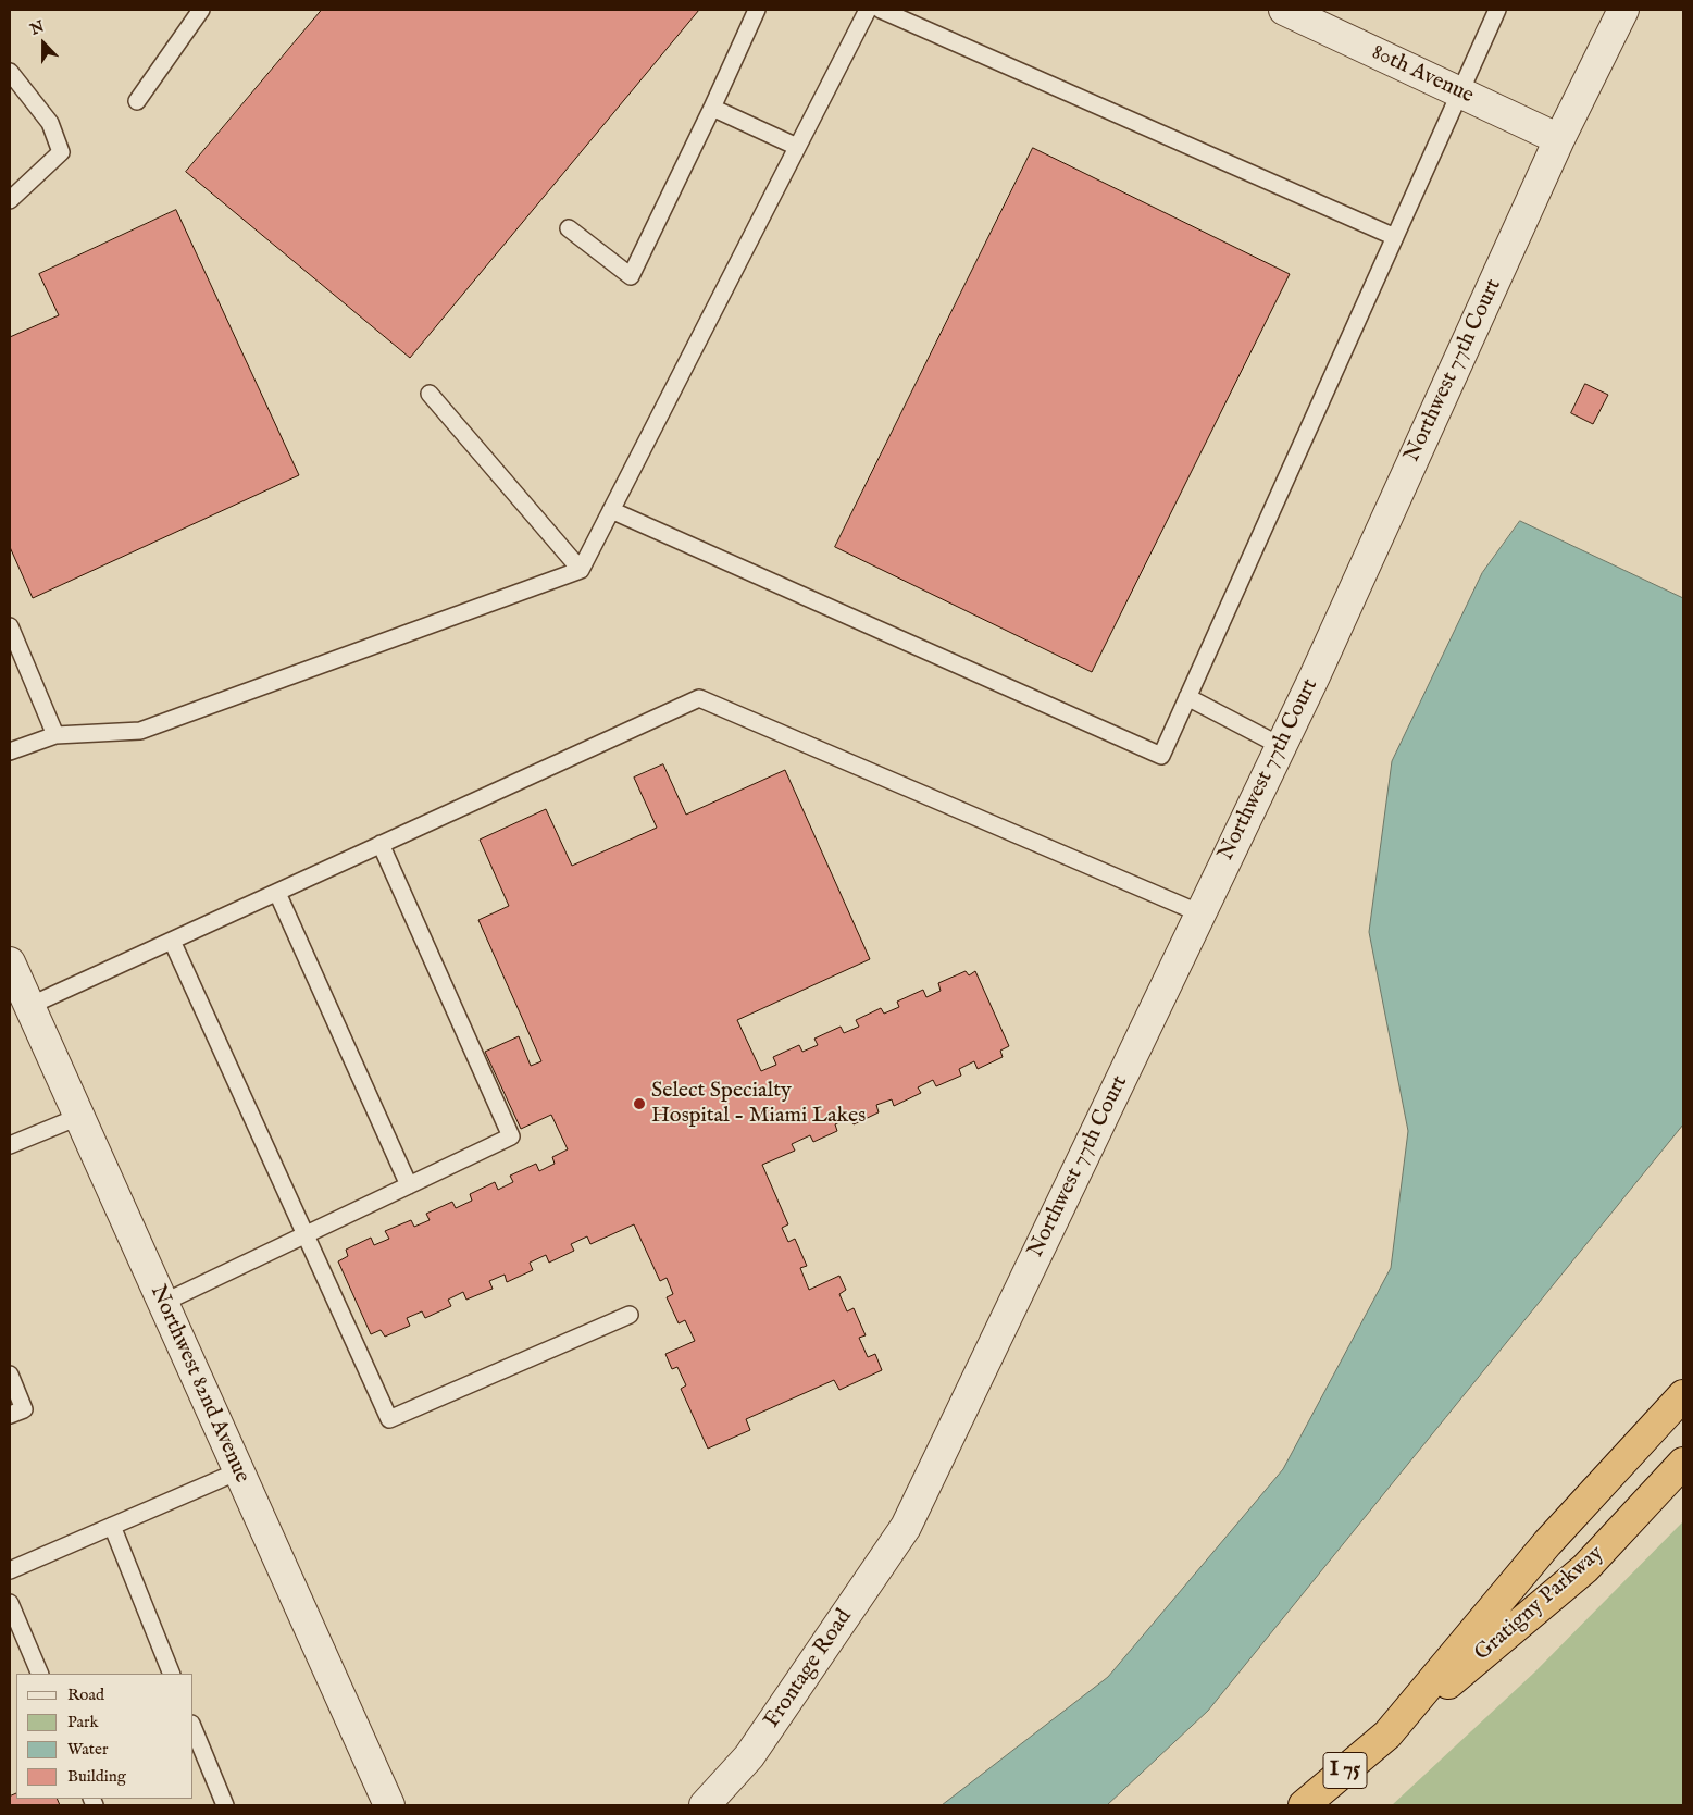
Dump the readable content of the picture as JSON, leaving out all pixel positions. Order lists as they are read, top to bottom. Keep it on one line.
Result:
{"streets":{"highway":["Gratigny Parkway","I 75"],"street":["80th Avenue","Northwest 77th Court","Northwest 82nd Avenue","Frontage Road"]},"crossings":[["80th Avenue","Northwest 77th Court"],["Northwest 77th Court","Frontage Road"],["Gratigny Parkway","I 75"]],"places":["Select Specialty Hospital - Miami Lakes"],"legend":["Road","Park","Water","Building"],"north":"top"}
